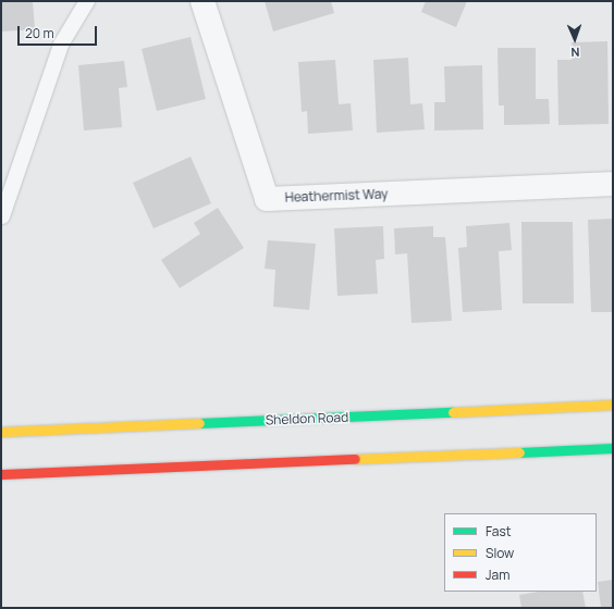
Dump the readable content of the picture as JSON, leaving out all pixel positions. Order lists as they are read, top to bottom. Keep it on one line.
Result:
{"streets":{"main road":["Sheldon Road"],"street":["Heathermist Way"]},"legend":["Fast","Slow","Jam"],"scale_bar":"20 m","north":"bottom"}
